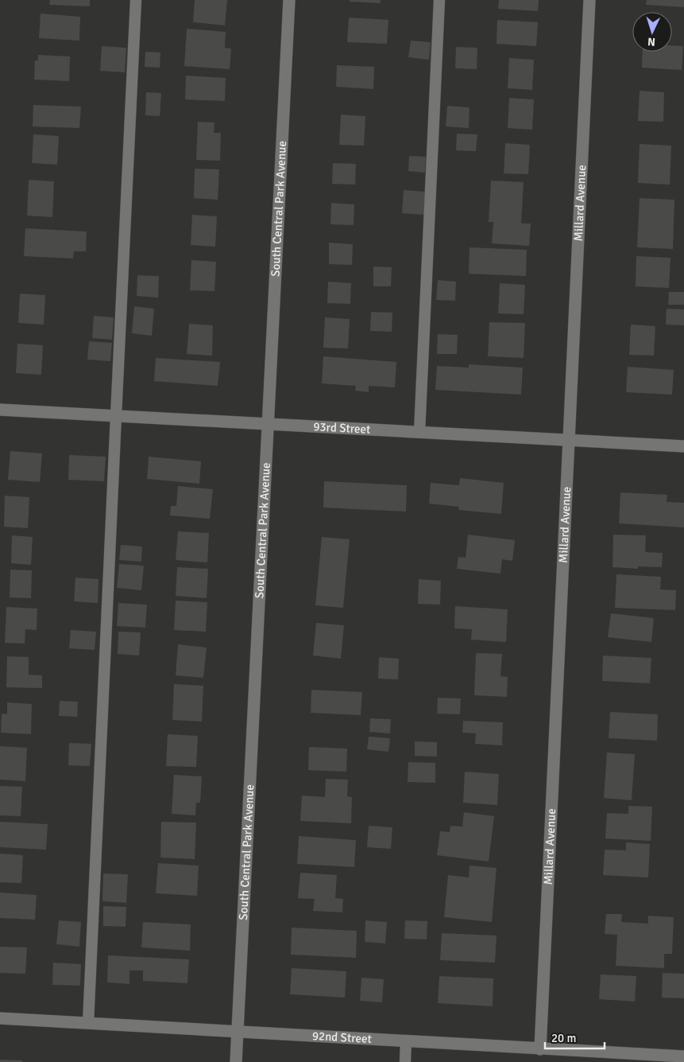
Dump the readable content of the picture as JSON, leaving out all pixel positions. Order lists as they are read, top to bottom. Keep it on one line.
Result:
{"streets":{"street":["Millard Avenue","South Central Park Avenue","93rd Street","92nd Street"]},"crossings":[["Millard Avenue","93rd Street"],["Millard Avenue","92nd Street"],["South Central Park Avenue","93rd Street"],["South Central Park Avenue","92nd Street"]],"scale_bar":"20 m","north":"bottom"}
